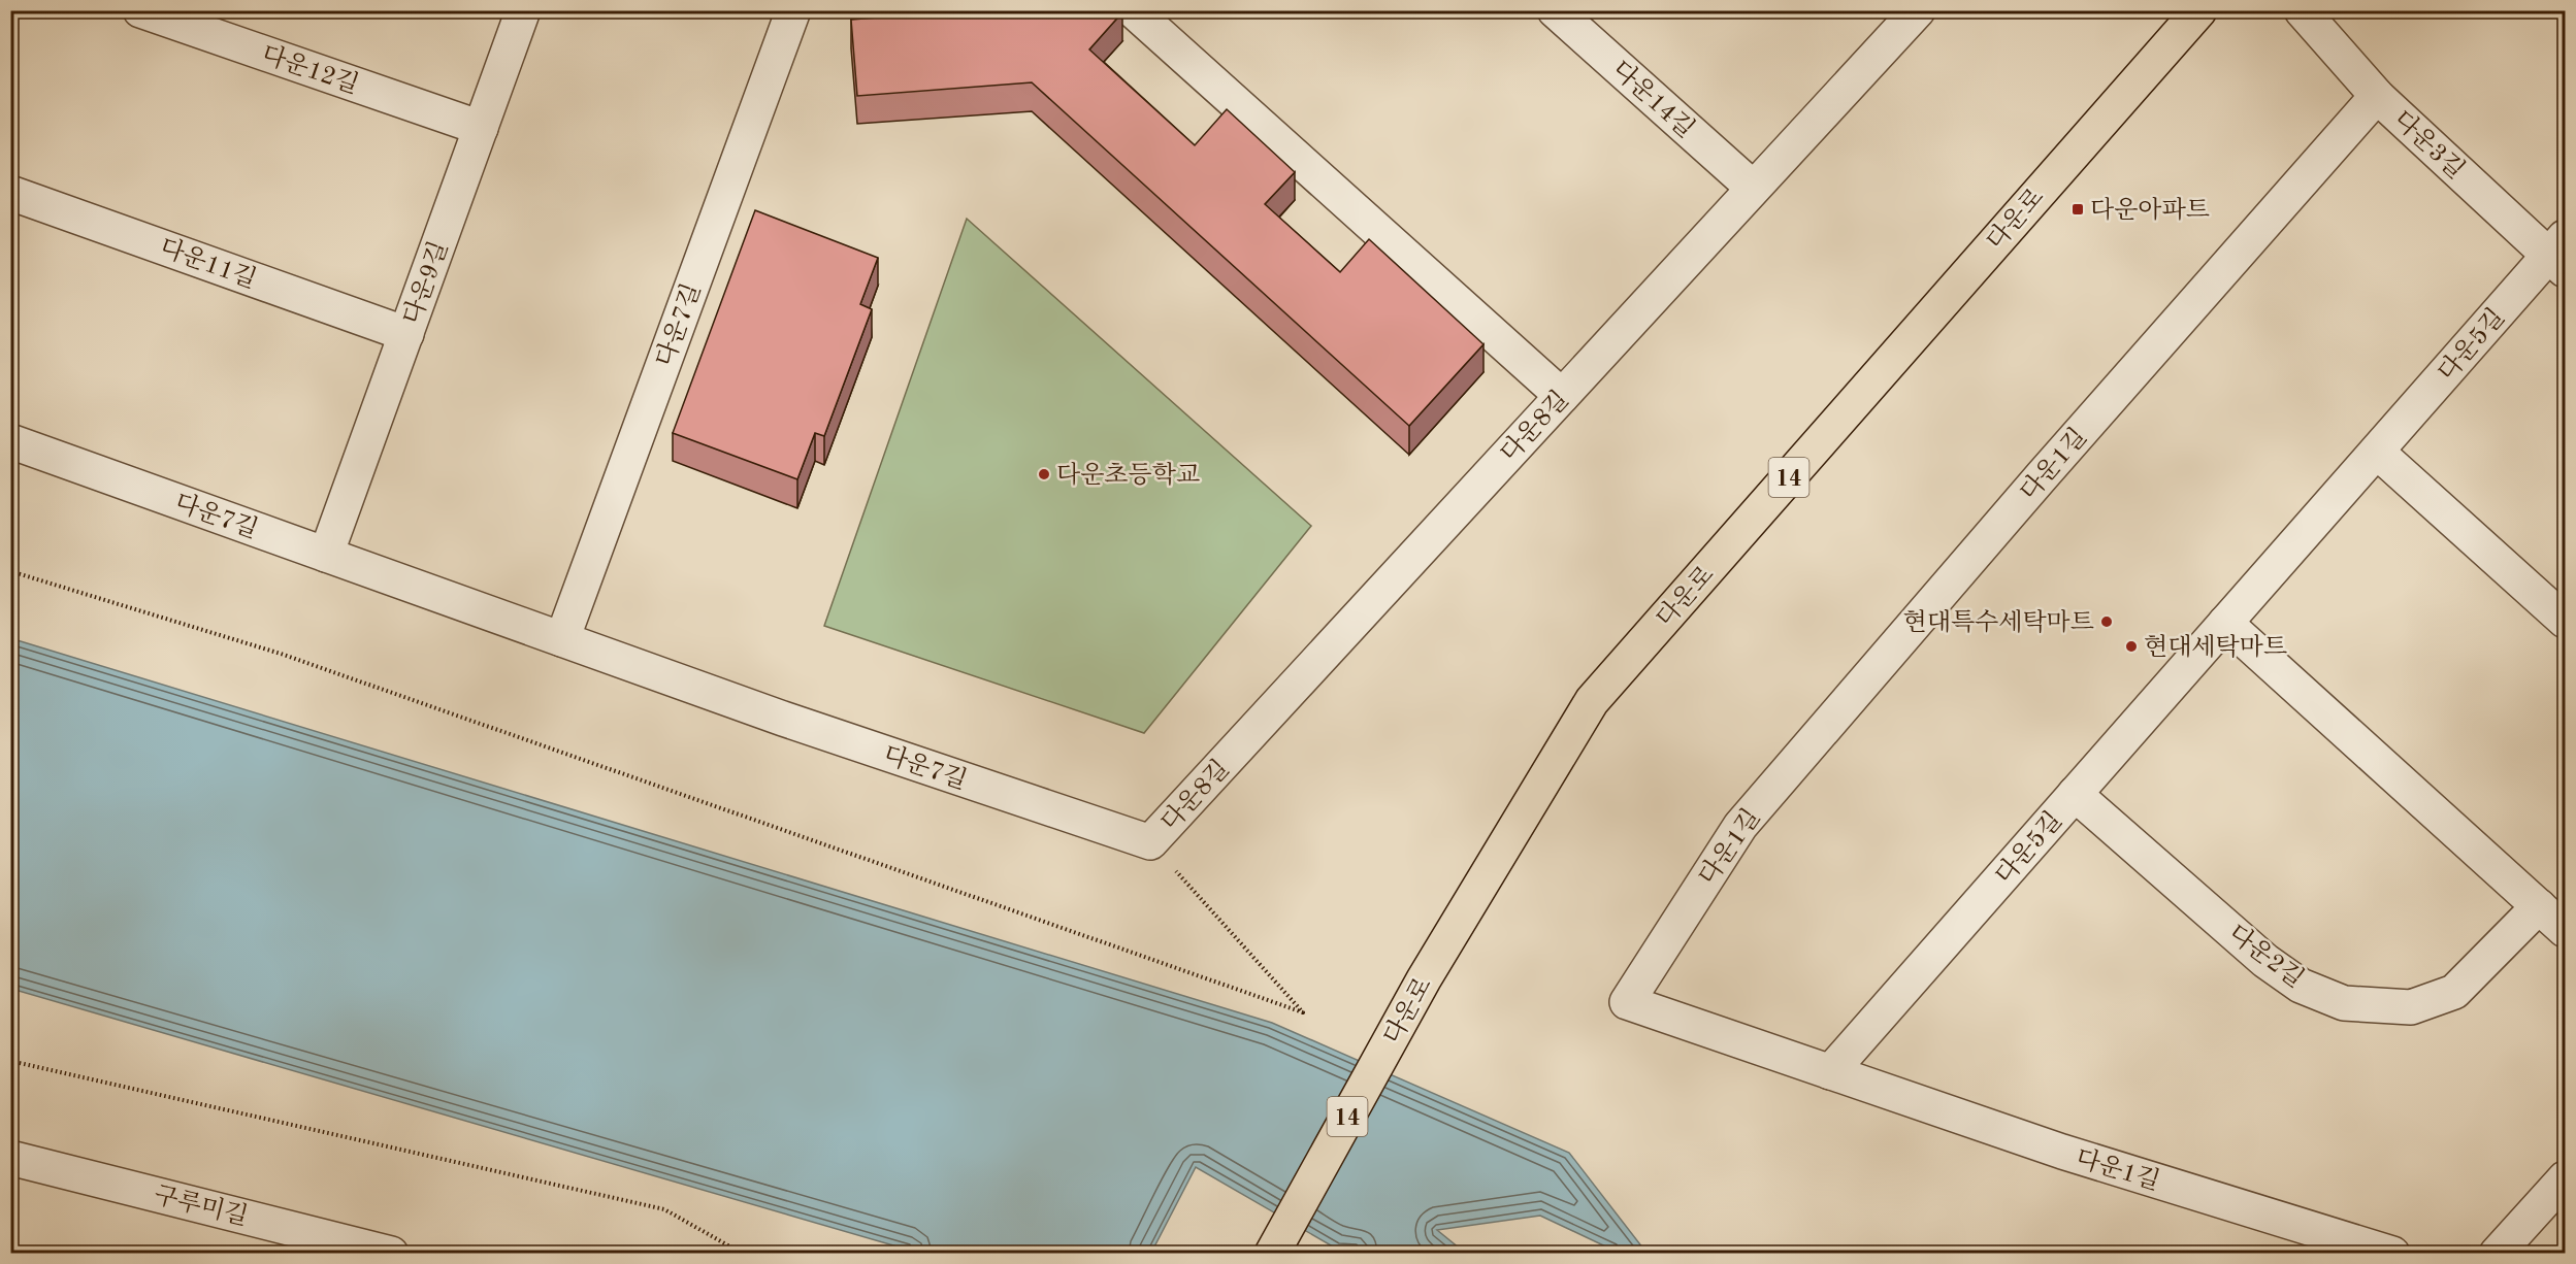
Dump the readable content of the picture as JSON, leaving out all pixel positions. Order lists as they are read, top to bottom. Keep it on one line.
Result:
{"streets":{"main road":["다운로","14"],"street":["다운12길","다운14길","다운3길","다운11길","다운9길","다운7길","다운5길","다운8길","다운1길","다운2길","구루미길"]},"crossings":[["다운12길","다운9길"],["다운14길","다운8길"],["다운3길","다운5길"],["다운3길","다운1길"],["다운11길","다운9길"],["다운9길","다운7길"],["다운7길","다운8길"],["다운5길","다운1길"],["다운5길","다운2길"]],"places":{"transit":["다운아파트"],"other":["다운초등학교","현대특수세탁마트","현대세탁마트"]}}
